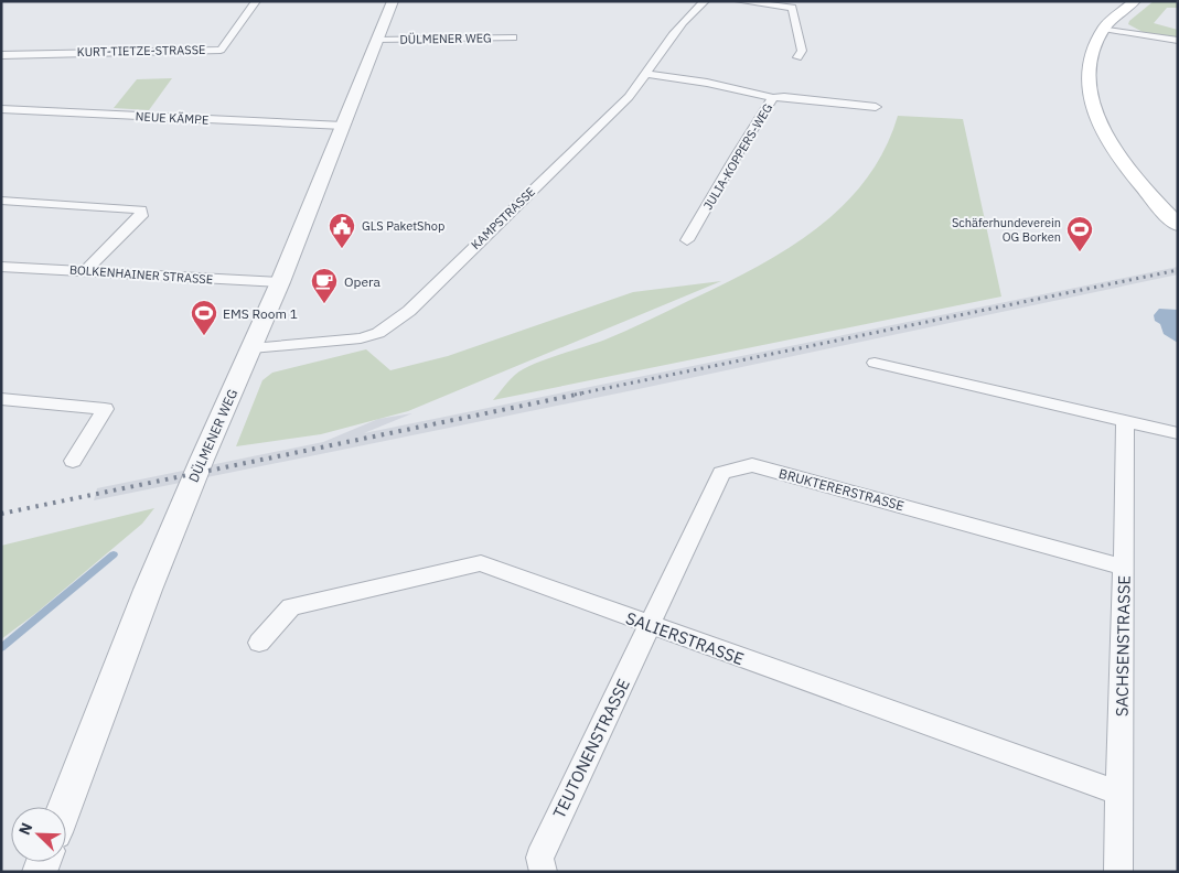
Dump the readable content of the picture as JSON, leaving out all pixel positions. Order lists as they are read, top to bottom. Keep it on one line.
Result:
{"streets":{"street":["DÜLMENER WEG","KURT-TIETZE-STRASSE","NEUE KÄMPE","JULIA-KOPPERS-WEG","KAMPSTRASSE","BOLKENHAINER STRASSE","BRUKTERERSTRASSE","SALIERSTRASSE","SACHSENSTRASSE","TEUTONENSTRASSE"]},"crossings":[["DÜLMENER WEG","NEUE KÄMPE"],["DÜLMENER WEG","KAMPSTRASSE"],["DÜLMENER WEG","BOLKENHAINER STRASSE"],["JULIA-KOPPERS-WEG","KAMPSTRASSE"],["BRUKTERERSTRASSE","SALIERSTRASSE"],["BRUKTERERSTRASSE","SACHSENSTRASSE"],["BRUKTERERSTRASSE","TEUTONENSTRASSE"],["SALIERSTRASSE","SACHSENSTRASSE"],["SALIERSTRASSE","TEUTONENSTRASSE"]],"places":{"public building":["GLS PaketShop"],"sports":["Schäferhundeverein OG Borken","EMS Room 1"],"cafe":["Opera"]},"north":"top left"}
